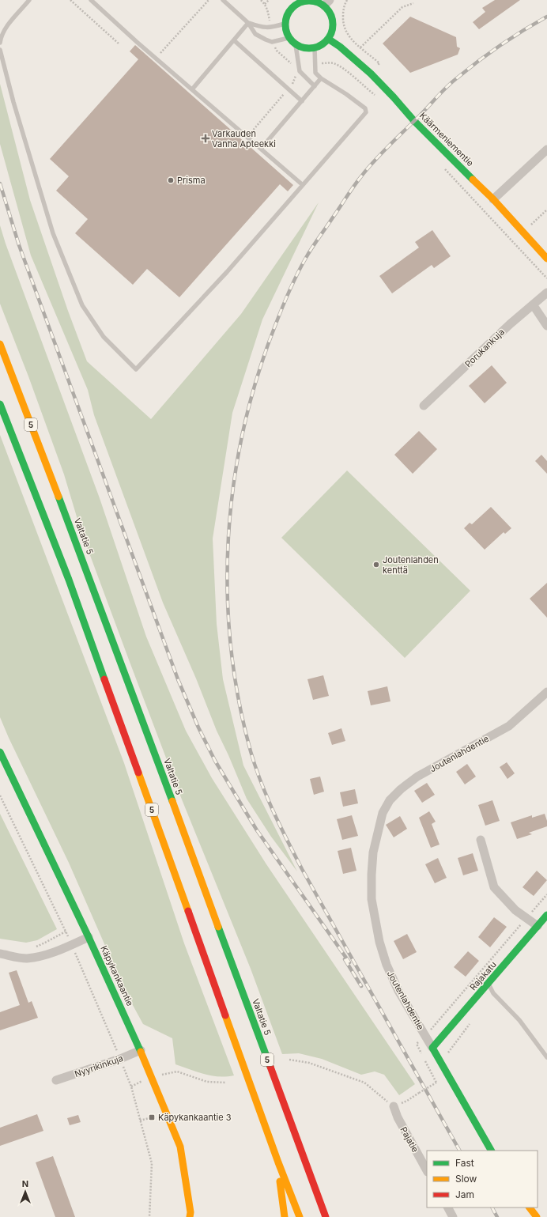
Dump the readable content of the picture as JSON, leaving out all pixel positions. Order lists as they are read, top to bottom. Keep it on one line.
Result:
{"streets":{"main road":["Käärmeniementie","5","Valtatie 5","Joutenlahdentie","Käpykankaantie","Rajakatu"],"street":["Porukankuja","Nyyrikinkuja","Pajatie"]},"crossings":[["Joutenlahdentie","Rajakatu"],["Käpykankaantie","Nyyrikinkuja"]],"places":{"health":["Varkauden Vanha Apteekki"],"other":["Prisma","Joutenlahden kenttä"],"transit":["Käpykankaantie 3"]},"legend":["Fast","Slow","Jam"],"north":"top"}
